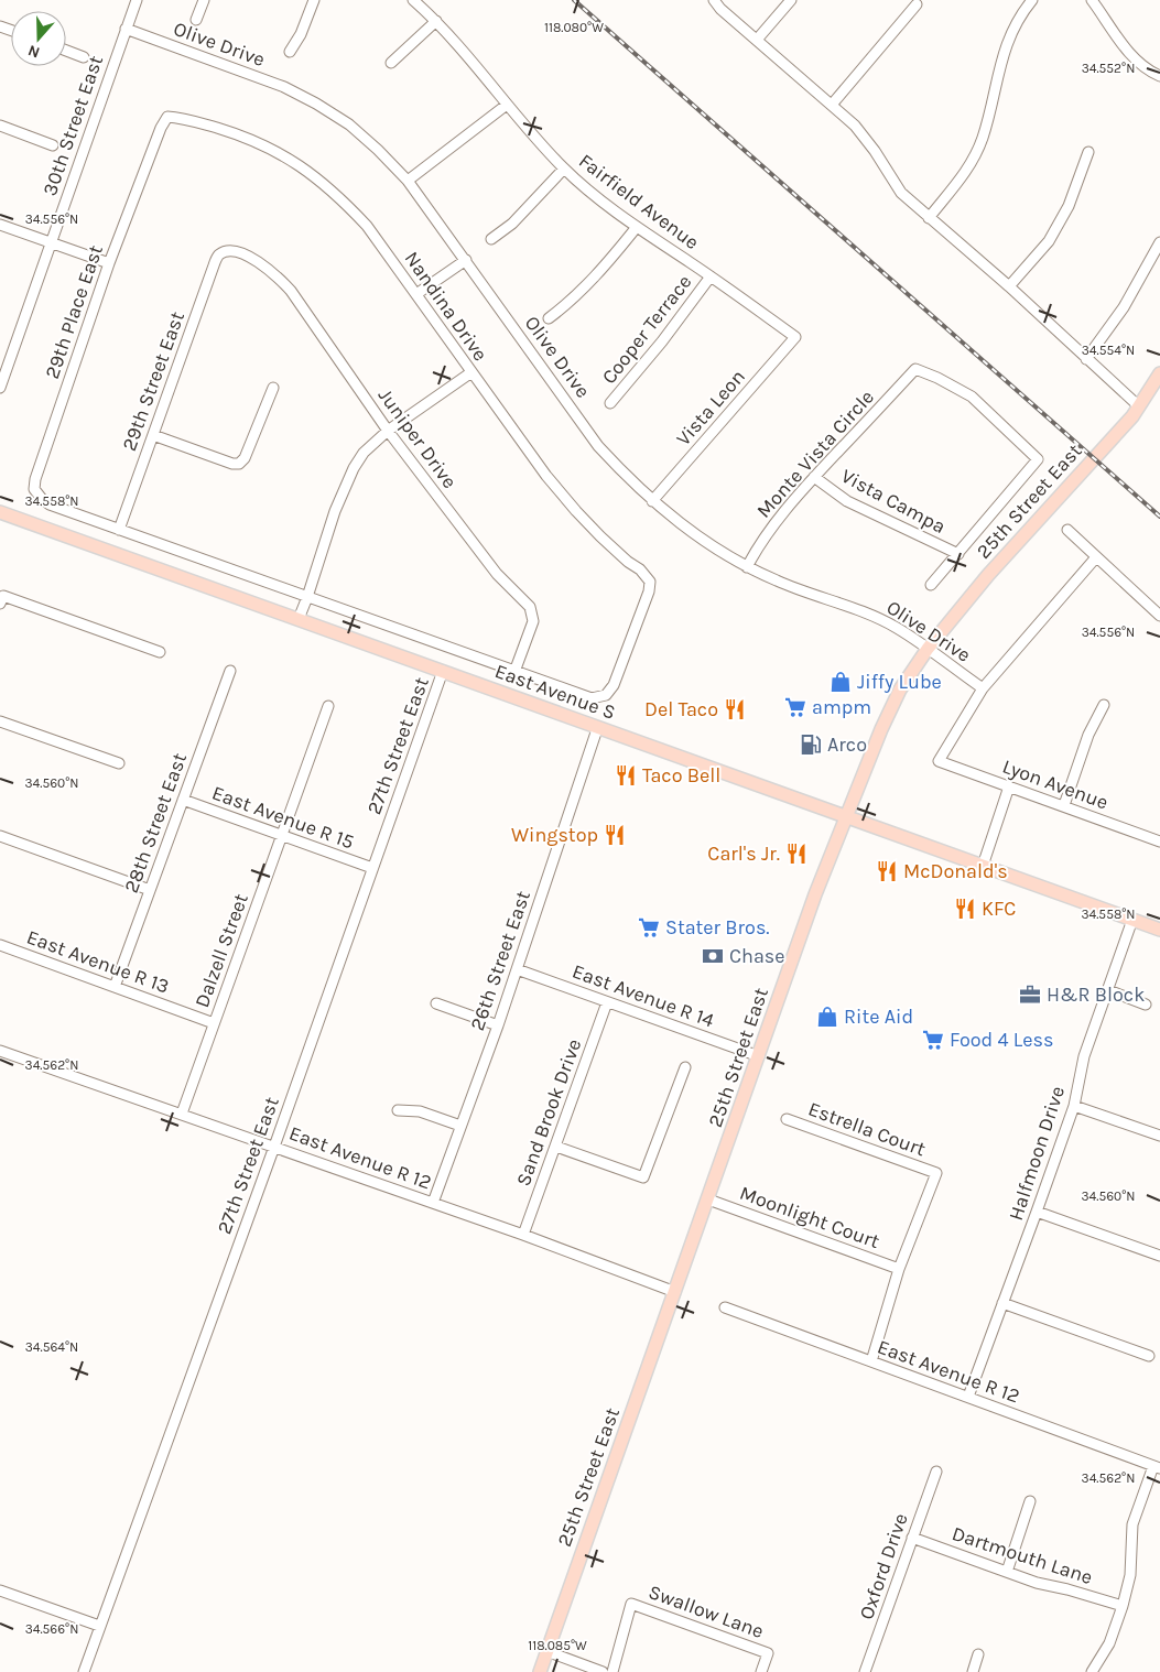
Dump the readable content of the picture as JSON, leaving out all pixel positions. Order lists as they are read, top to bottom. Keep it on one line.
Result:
{"streets":{"main road":["25th Street East","East Avenue S"],"street":["Olive Drive","30th Street East","Fairfield Avenue","Nandina Drive","29th Place East","Cooper Terrace","29th Street East","Vista Leon","Juniper Drive","Monte Vista Circle","Vista Campa","27th Street East","Lyon Avenue","East Avenue R 15","28th Street East","Dalzell Street","26th Street East","East Avenue R 13","East Avenue R 14","Sand Brook Drive","Estrella Court","Halfmoon Drive","East Avenue R 12","Moonlight Court","Dartmouth Lane","Oxford Drive","Swallow Lane"]},"crossings":[["Olive Drive","30th Street East"],["Olive Drive","Vista Leon"],["Olive Drive","Monte Vista Circle"],["Olive Drive","25th Street East"],["Olive Drive","Lyon Avenue"],["Fairfield Avenue","Cooper Terrace"],["Fairfield Avenue","Vista Leon"],["Nandina Drive","29th Place East"],["Nandina Drive","East Avenue S"],["29th Place East","East Avenue S"],["29th Street East","Juniper Drive"],["29th Street East","East Avenue S"],["Juniper Drive","East Avenue S"],["Monte Vista Circle","Vista Campa"],["25th Street East","East Avenue S"],["25th Street East","East Avenue R 14"],["25th Street East","East Avenue R 12"],["25th Street East","Moonlight Court"],["East Avenue S","27th Street East"],["East Avenue S","26th Street East"],["East Avenue S","Halfmoon Drive"],["27th Street East","East Avenue R 15"],["27th Street East","East Avenue R 12"],["East Avenue R 15","28th Street East"],["East Avenue R 15","Dalzell Street"],["28th Street East","East Avenue R 13"],["Dalzell Street","East Avenue R 13"],["Dalzell Street","East Avenue R 12"],["26th Street East","East Avenue R 14"],["26th Street East","East Avenue R 12"],["East Avenue R 14","Sand Brook Drive"],["Sand Brook Drive","East Avenue R 12"],["Estrella Court","Moonlight Court"],["Halfmoon Drive","East Avenue R 12"],["Dartmouth Lane","Oxford Drive"]],"places":{"shop":["Jiffy Lube","Rite Aid"],"supermarket":["ampm","Stater Bros.","Food 4 Less"],"restaurant":["Del Taco","Taco Bell","Wingstop","Carl's Jr.","McDonald's","KFC"],"fuel station":["Arco"],"bank":["Chase"],"office":["H&R Block"]},"north":"bottom","coordinates":["118.080°W","34.552°N","34.556°N","34.554°N","34.558°N","34.560°N","34.562°N","34.564°N","34.566°N","118.085°W"]}
